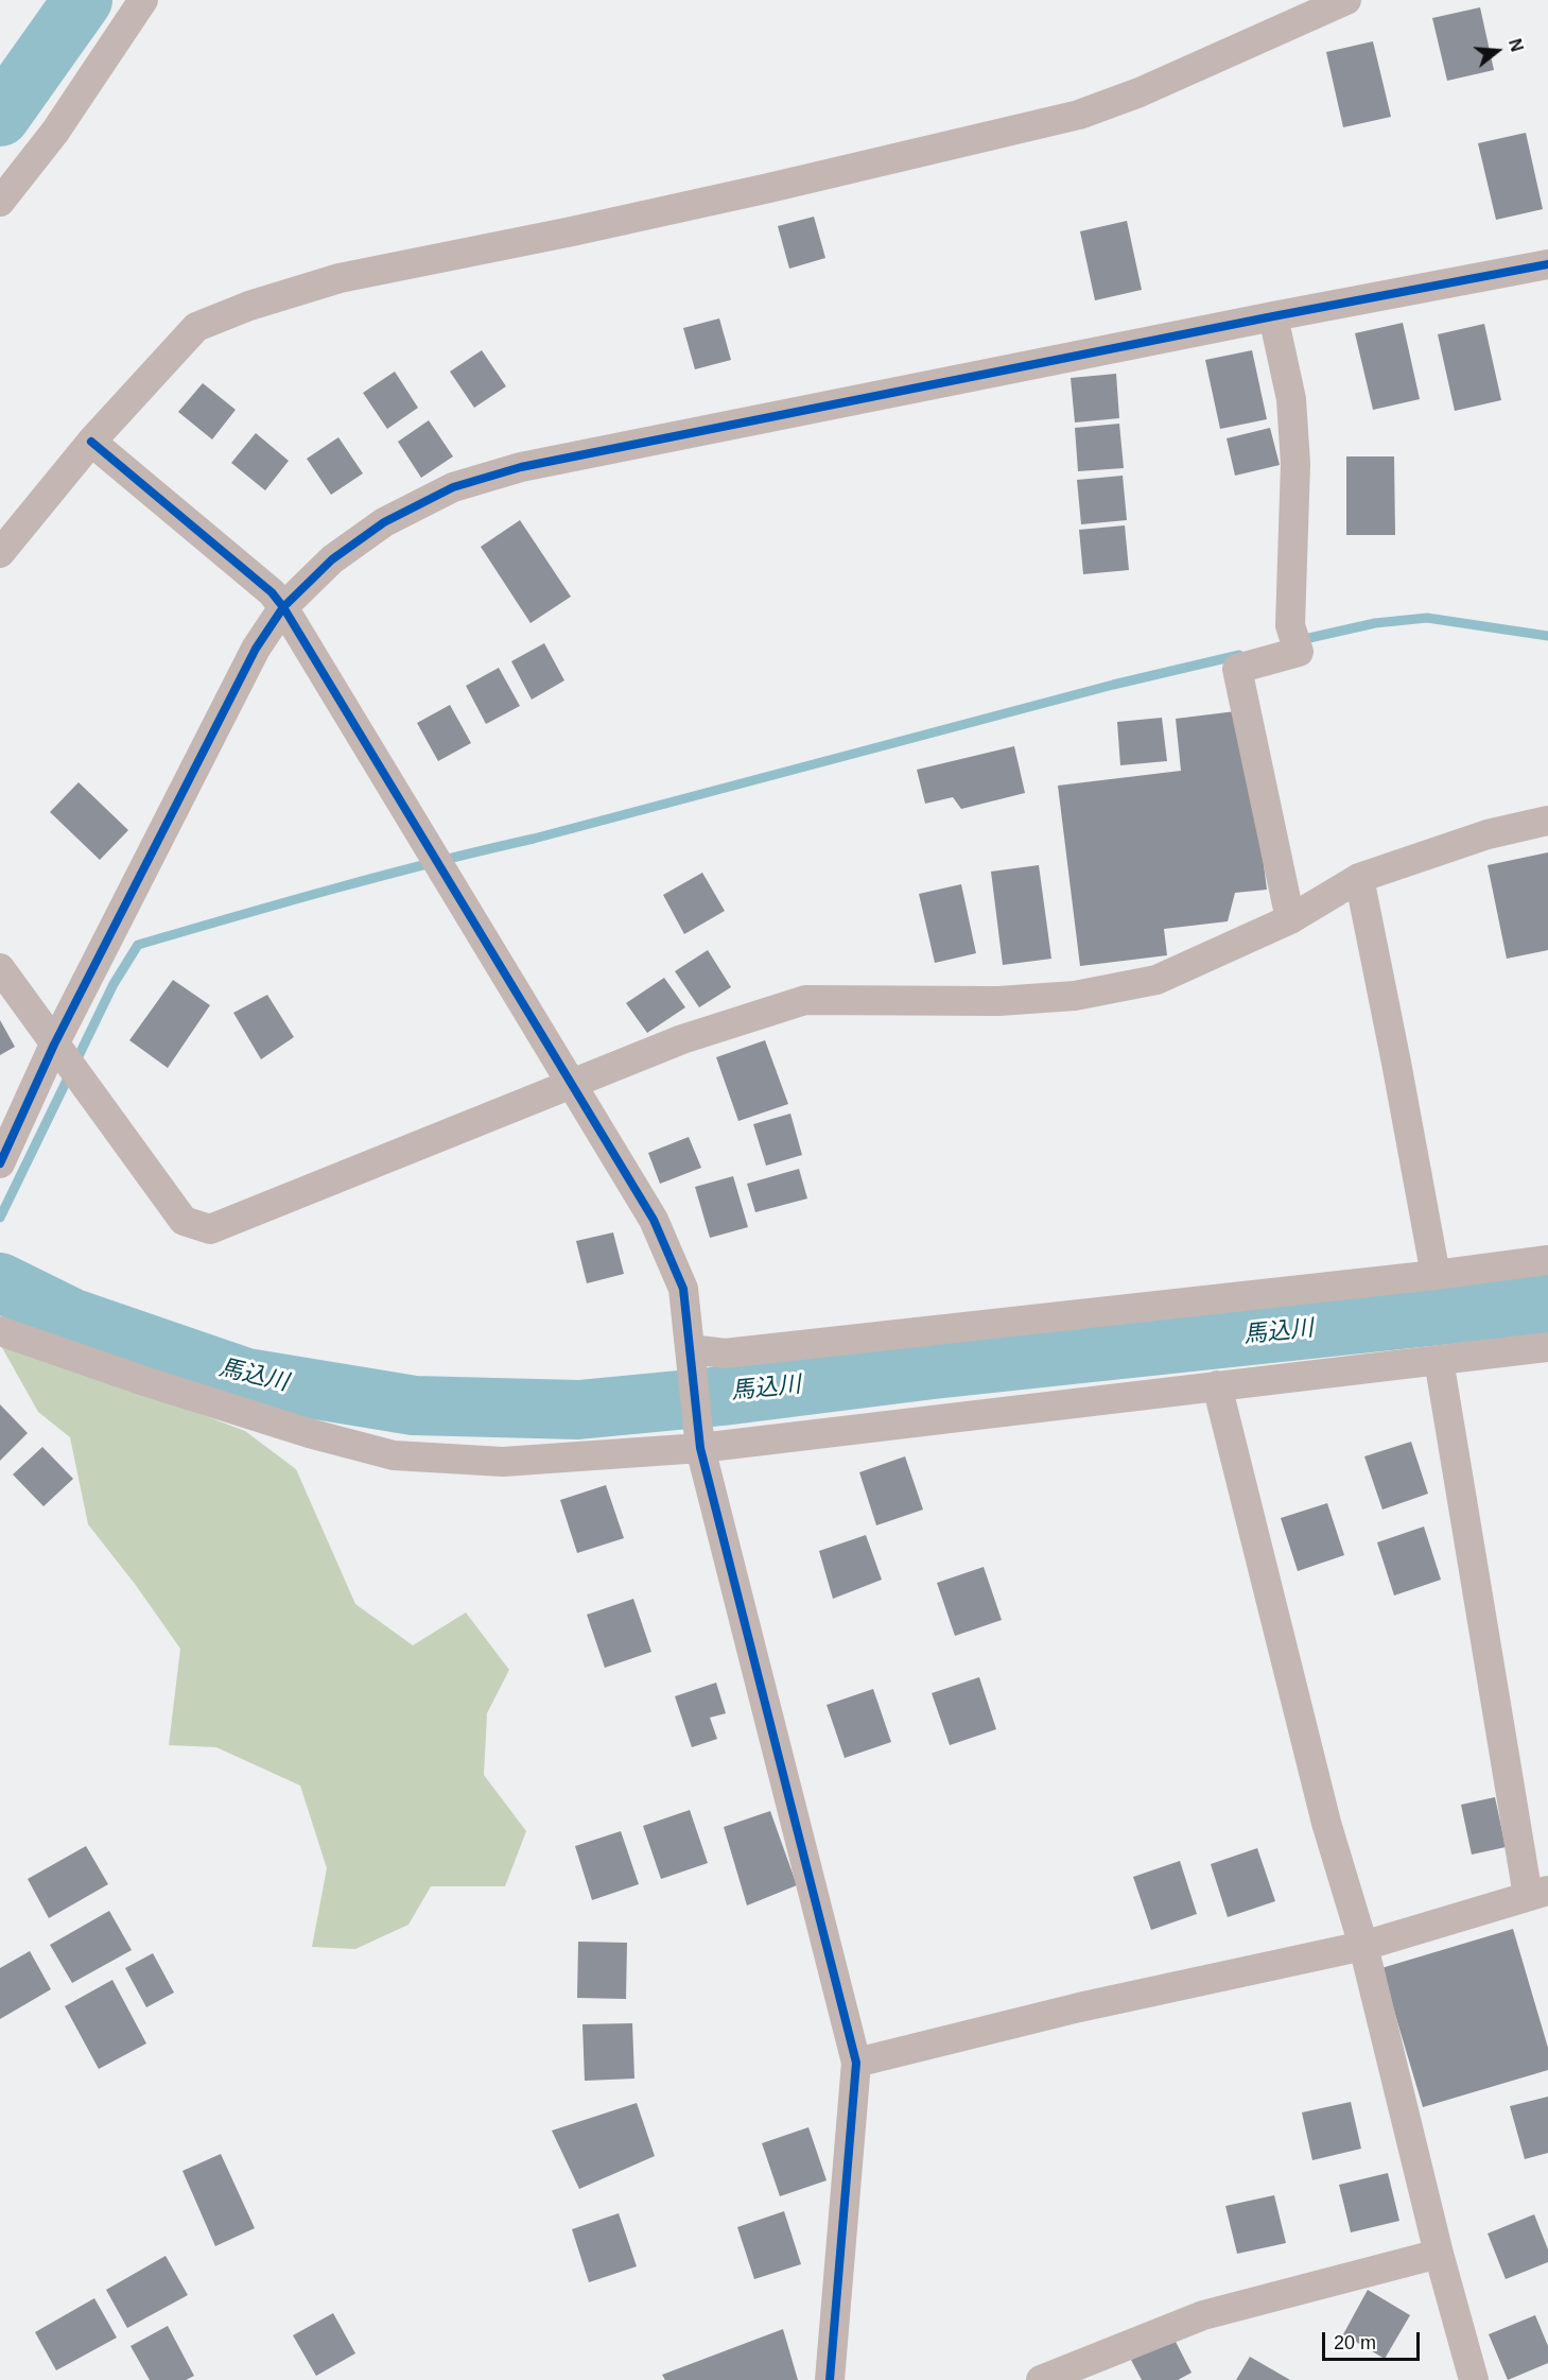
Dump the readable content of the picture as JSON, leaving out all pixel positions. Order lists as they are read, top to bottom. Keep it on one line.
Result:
{"water":["馬込川"],"scale_bar":"20 m","north":"right"}
